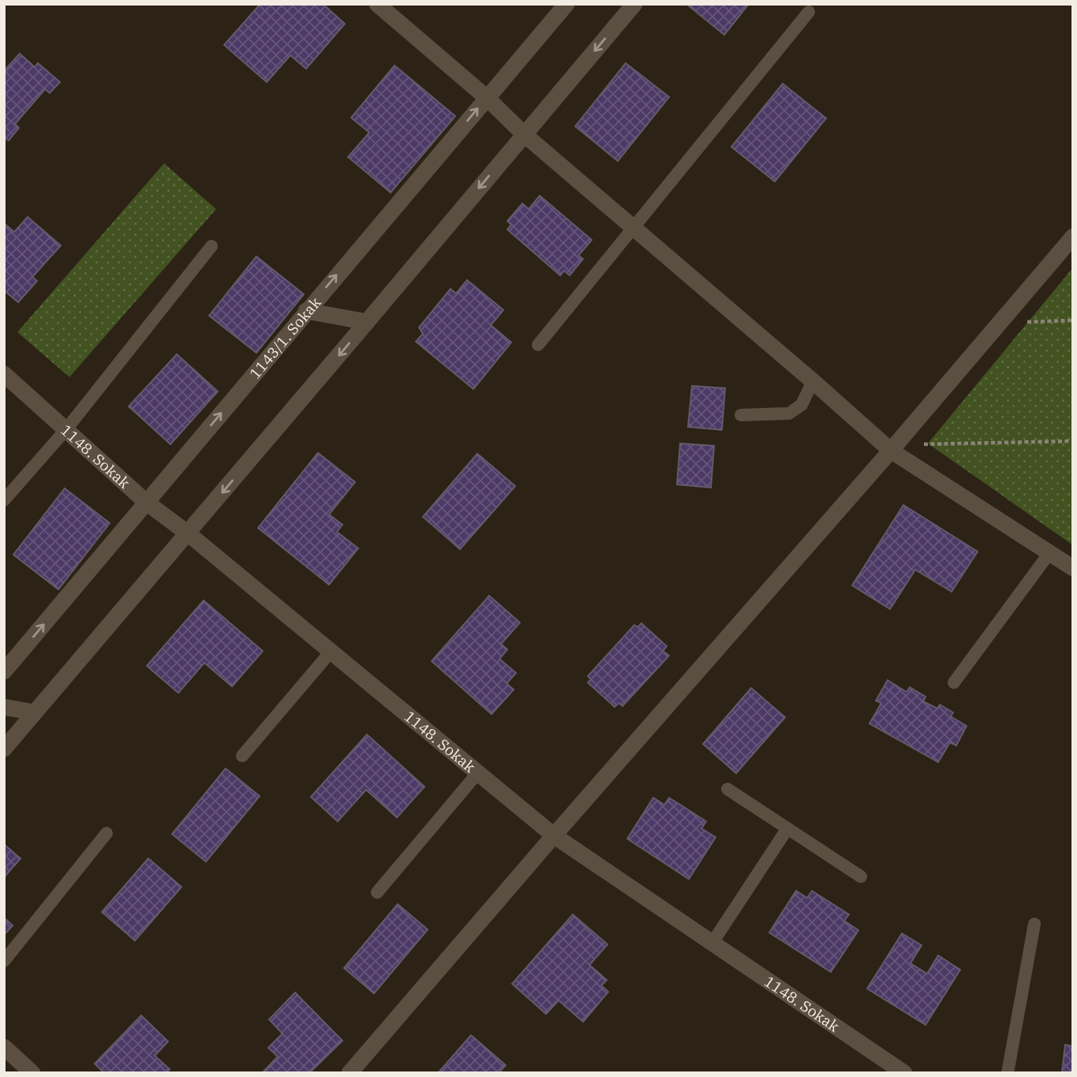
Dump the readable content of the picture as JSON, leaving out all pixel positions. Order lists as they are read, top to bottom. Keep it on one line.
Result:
{"streets":{"street":["1143/1. Sokak","1148. Sokak"]},"crossings":[["1143/1. Sokak","1148. Sokak"]]}
